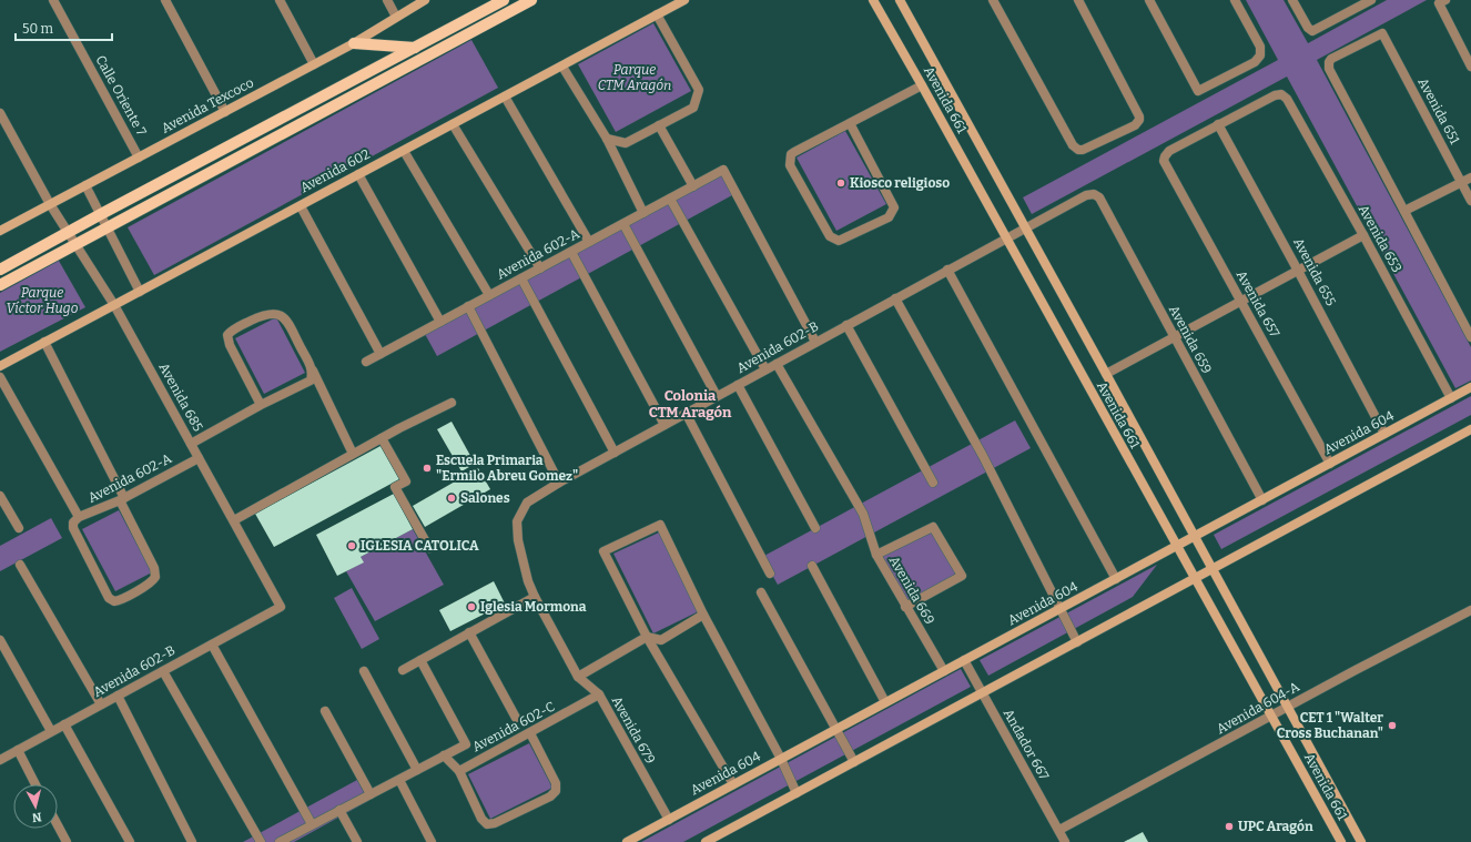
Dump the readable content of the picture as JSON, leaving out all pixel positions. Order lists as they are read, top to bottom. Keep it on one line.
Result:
{"streets":{"street":["Calle Oriente 7","Avenida 661","Avenida Texcoco","Avenida 651","Avenida 602","Avenida 653","Avenida 602-A","Avenida 655","Avenida 657","Avenida 659","Avenida 602-B","Avenida 685","Avenida 604","Avenida 669","Avenida 604-A","Avenida 602-C","Avenida 679","Andador 667"]},"crossings":[["Calle Oriente 7","Avenida Texcoco"],["Avenida 661","Avenida 659"],["Avenida 661","Avenida 602-B"],["Avenida 661","Avenida 604"],["Avenida 661","Avenida 604-A"],["Avenida Texcoco","Avenida 685"],["Avenida 602","Avenida 685"],["Avenida 653","Avenida 655"],["Avenida 653","Avenida 657"],["Avenida 653","Avenida 604"],["Avenida 602-A","Avenida 602-B"],["Avenida 602-A","Avenida 685"],["Avenida 655","Avenida 657"],["Avenida 655","Avenida 604"],["Avenida 657","Avenida 604"],["Avenida 659","Avenida 604"],["Avenida 602-B","Avenida 685"],["Avenida 602-B","Avenida 679"],["Avenida 604","Avenida 669"],["Avenida 604","Avenida 679"],["Avenida 604","Andador 667"],["Avenida 604-A","Andador 667"],["Avenida 602-C","Avenida 679"]],"districts":["Colonia CTM Aragón"],"parks":["Parque CTM Aragón","Parque Víctor Hugo"],"places":["Kiosco religioso","Escuela Primaria \"Ermilo Abreu Gomez\"","Salones","IGLESIA CATOLICA","Iglesia Mormona","CET 1 \"Walter Cross Buchanan\"","UPC Aragón"],"scale_bar":"50 m","north":"bottom"}
